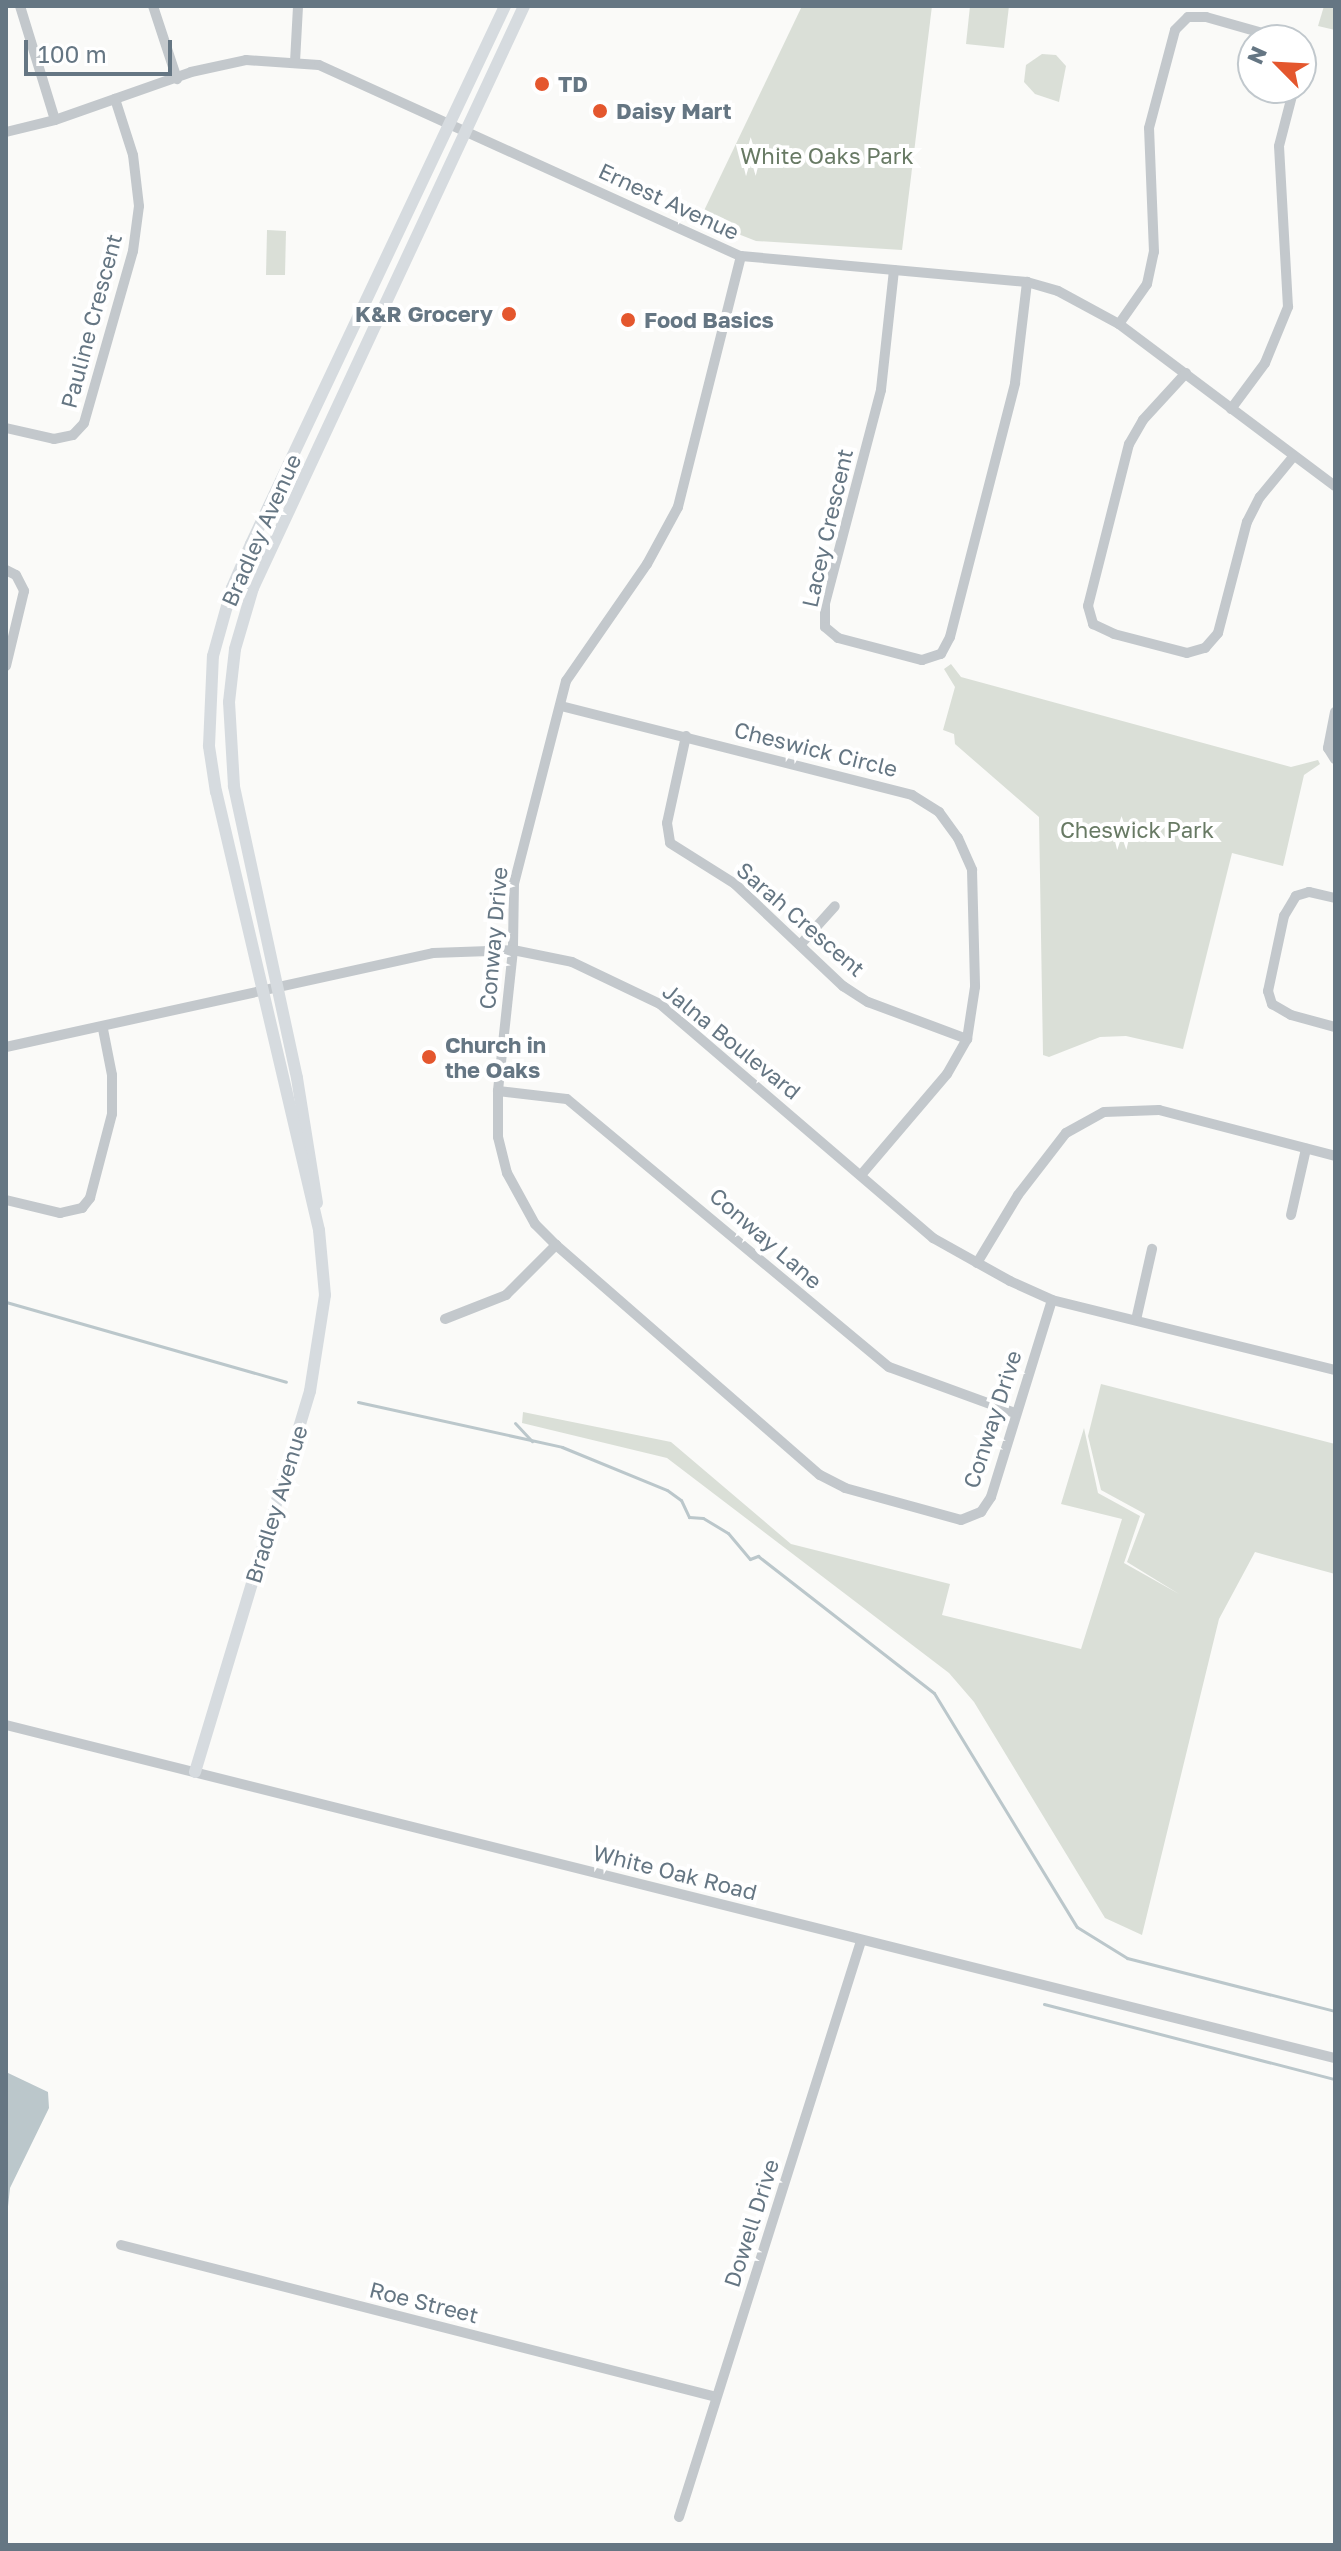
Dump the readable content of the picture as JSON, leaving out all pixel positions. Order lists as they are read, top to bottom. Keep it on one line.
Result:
{"streets":{"main road":["Bradley Avenue"],"street":["Ernest Avenue","Pauline Crescent","Lacey Crescent","Cheswick Circle","Sarah Crescent","Conway Drive","Jalna Boulevard","Conway Lane","White Oak Road","Dowell Drive","Roe Street"]},"crossings":[["Ernest Avenue","Pauline Crescent"],["Ernest Avenue","Lacey Crescent"],["Ernest Avenue","Bradley Avenue"],["Ernest Avenue","Conway Drive"],["Bradley Avenue","Jalna Boulevard"],["Bradley Avenue","White Oak Road"],["Cheswick Circle","Sarah Crescent"],["Cheswick Circle","Conway Drive"],["Cheswick Circle","Jalna Boulevard"],["Conway Drive","Jalna Boulevard"],["Conway Drive","Conway Lane"],["White Oak Road","Dowell Drive"],["Dowell Drive","Roe Street"]],"parks":["White Oaks Park","Cheswick Park"],"places":["TD","Daisy Mart","K&R Grocery","Food Basics","Church in the Oaks"],"scale_bar":"100 m","north":"top left"}
